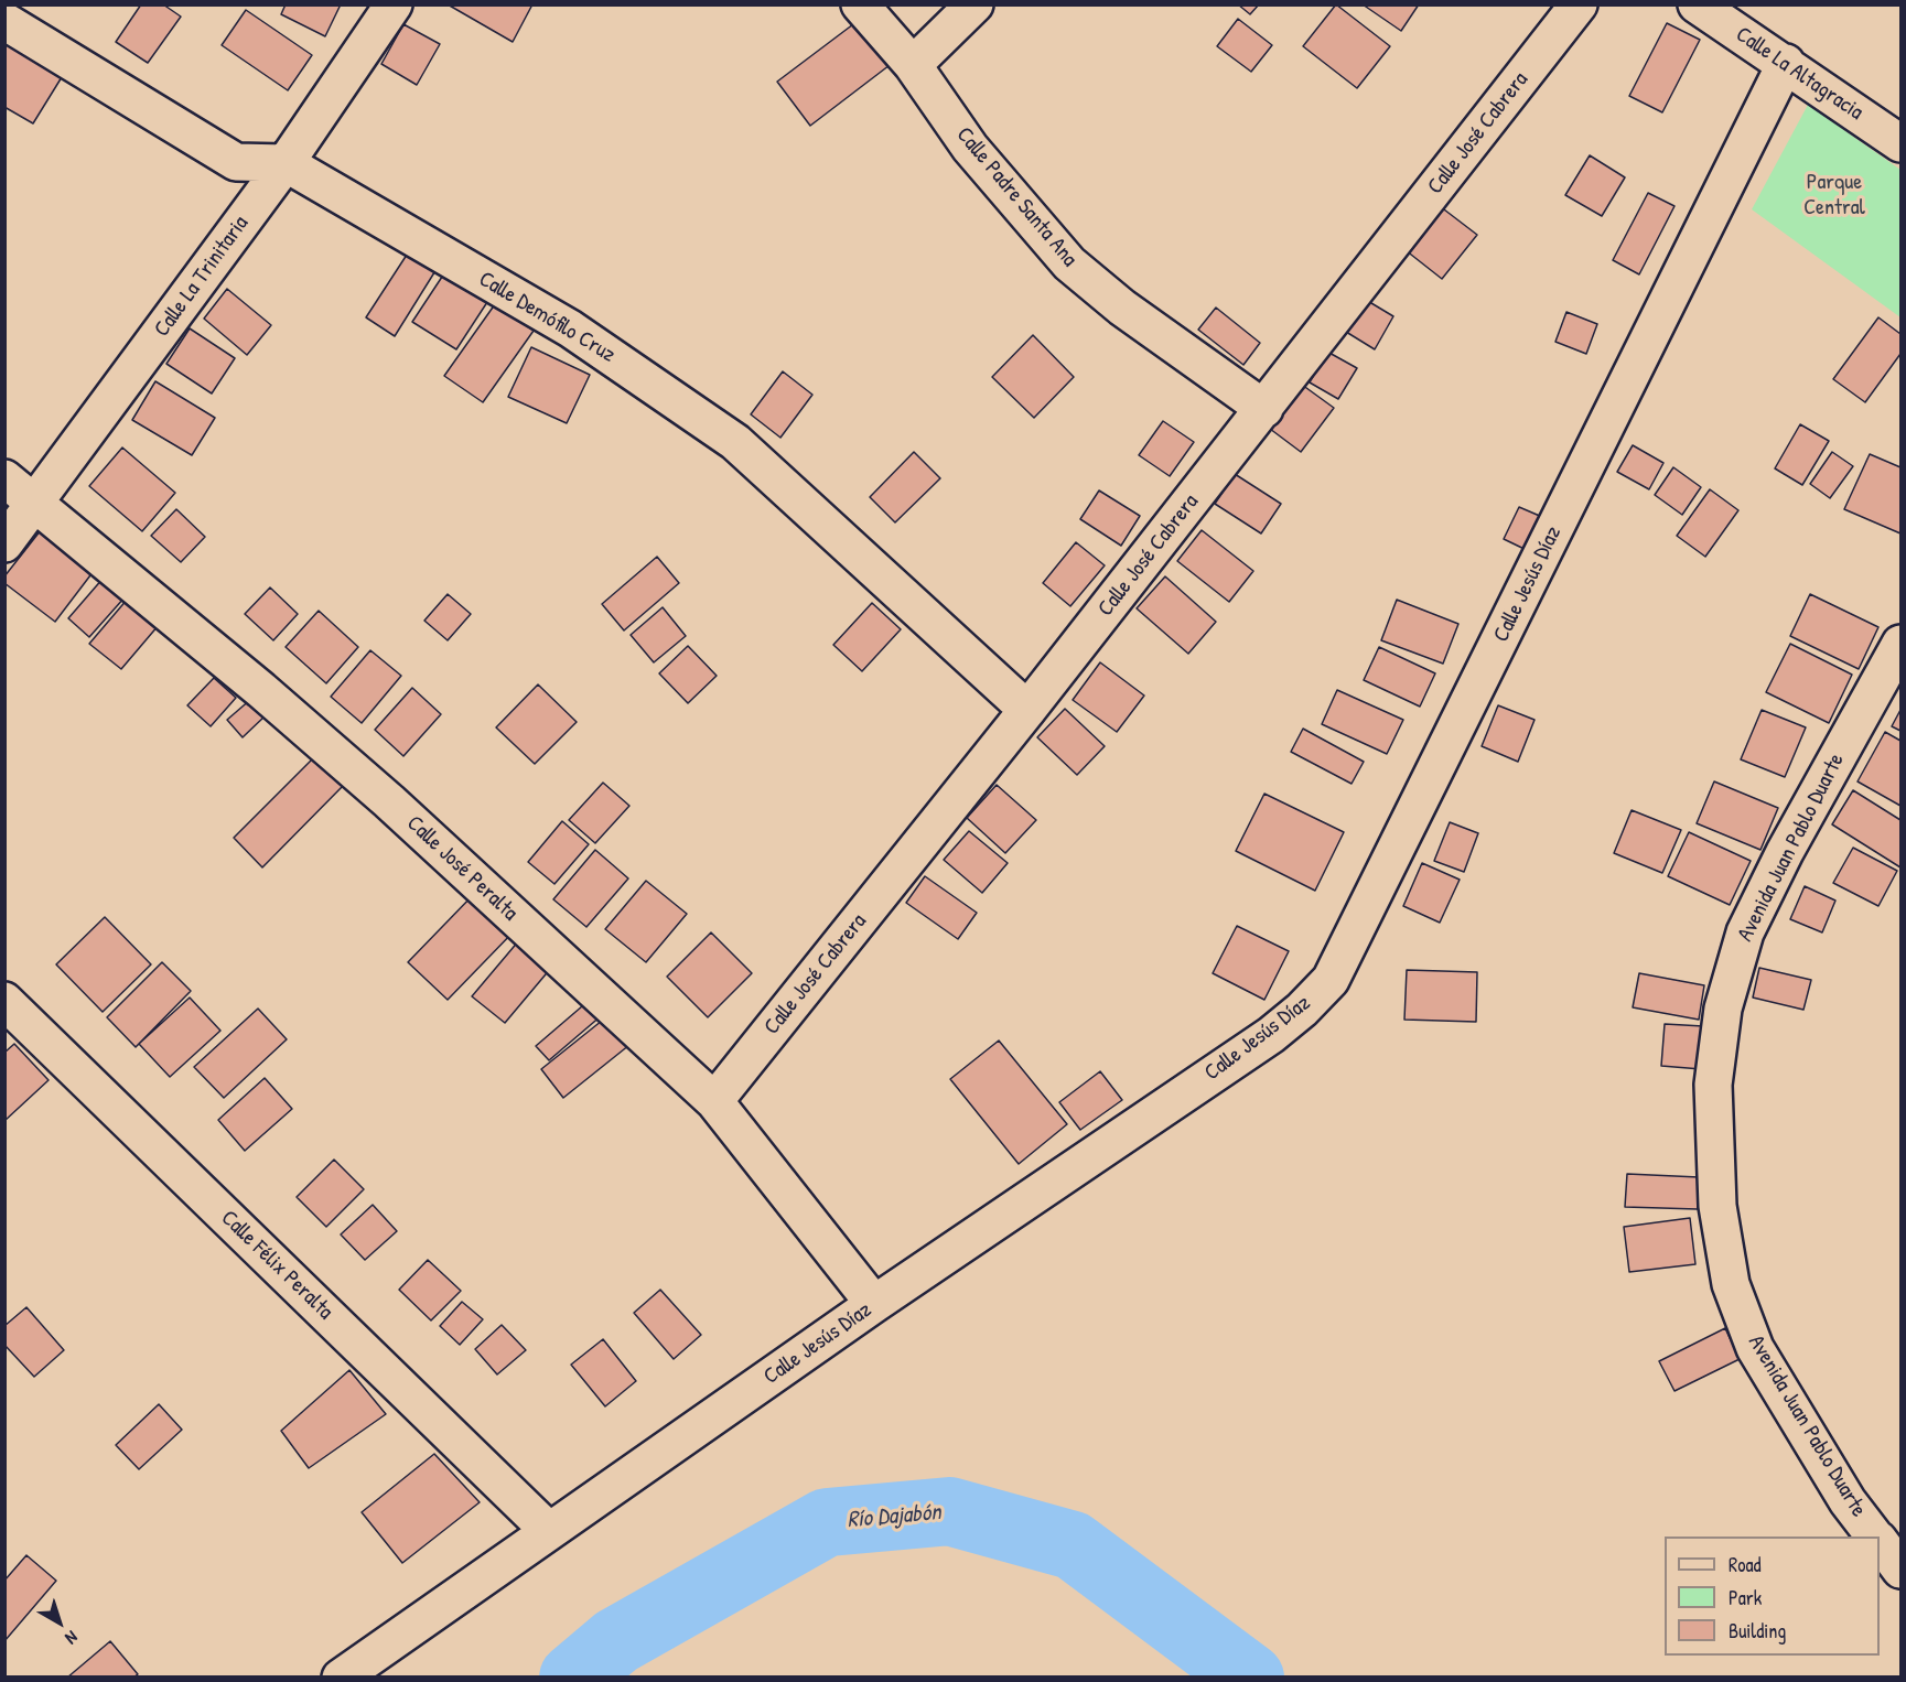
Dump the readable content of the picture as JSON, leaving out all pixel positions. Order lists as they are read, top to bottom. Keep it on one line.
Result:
{"streets":{"street":["Calle La Altagracia","Calle José Cabrera","Calle Padre Santa Ana","Calle La Trinitaria","Calle Demófilo Cruz","Calle Jesús Díaz","Avenida Juan Pablo Duarte","Calle José Peralta","Calle Félix Peralta"]},"crossings":[["Calle La Altagracia","Calle Jesús Díaz"],["Calle José Cabrera","Calle Padre Santa Ana"],["Calle José Cabrera","Calle Demófilo Cruz"],["Calle José Cabrera","Calle José Peralta"],["Calle La Trinitaria","Calle Demófilo Cruz"],["Calle La Trinitaria","Calle José Peralta"],["Calle Jesús Díaz","Calle José Peralta"],["Calle Jesús Díaz","Calle Félix Peralta"]],"water":["Río Dajabón"],"parks":["Parque Central"],"legend":["Road","Park","Building"],"north":"bottom right"}
